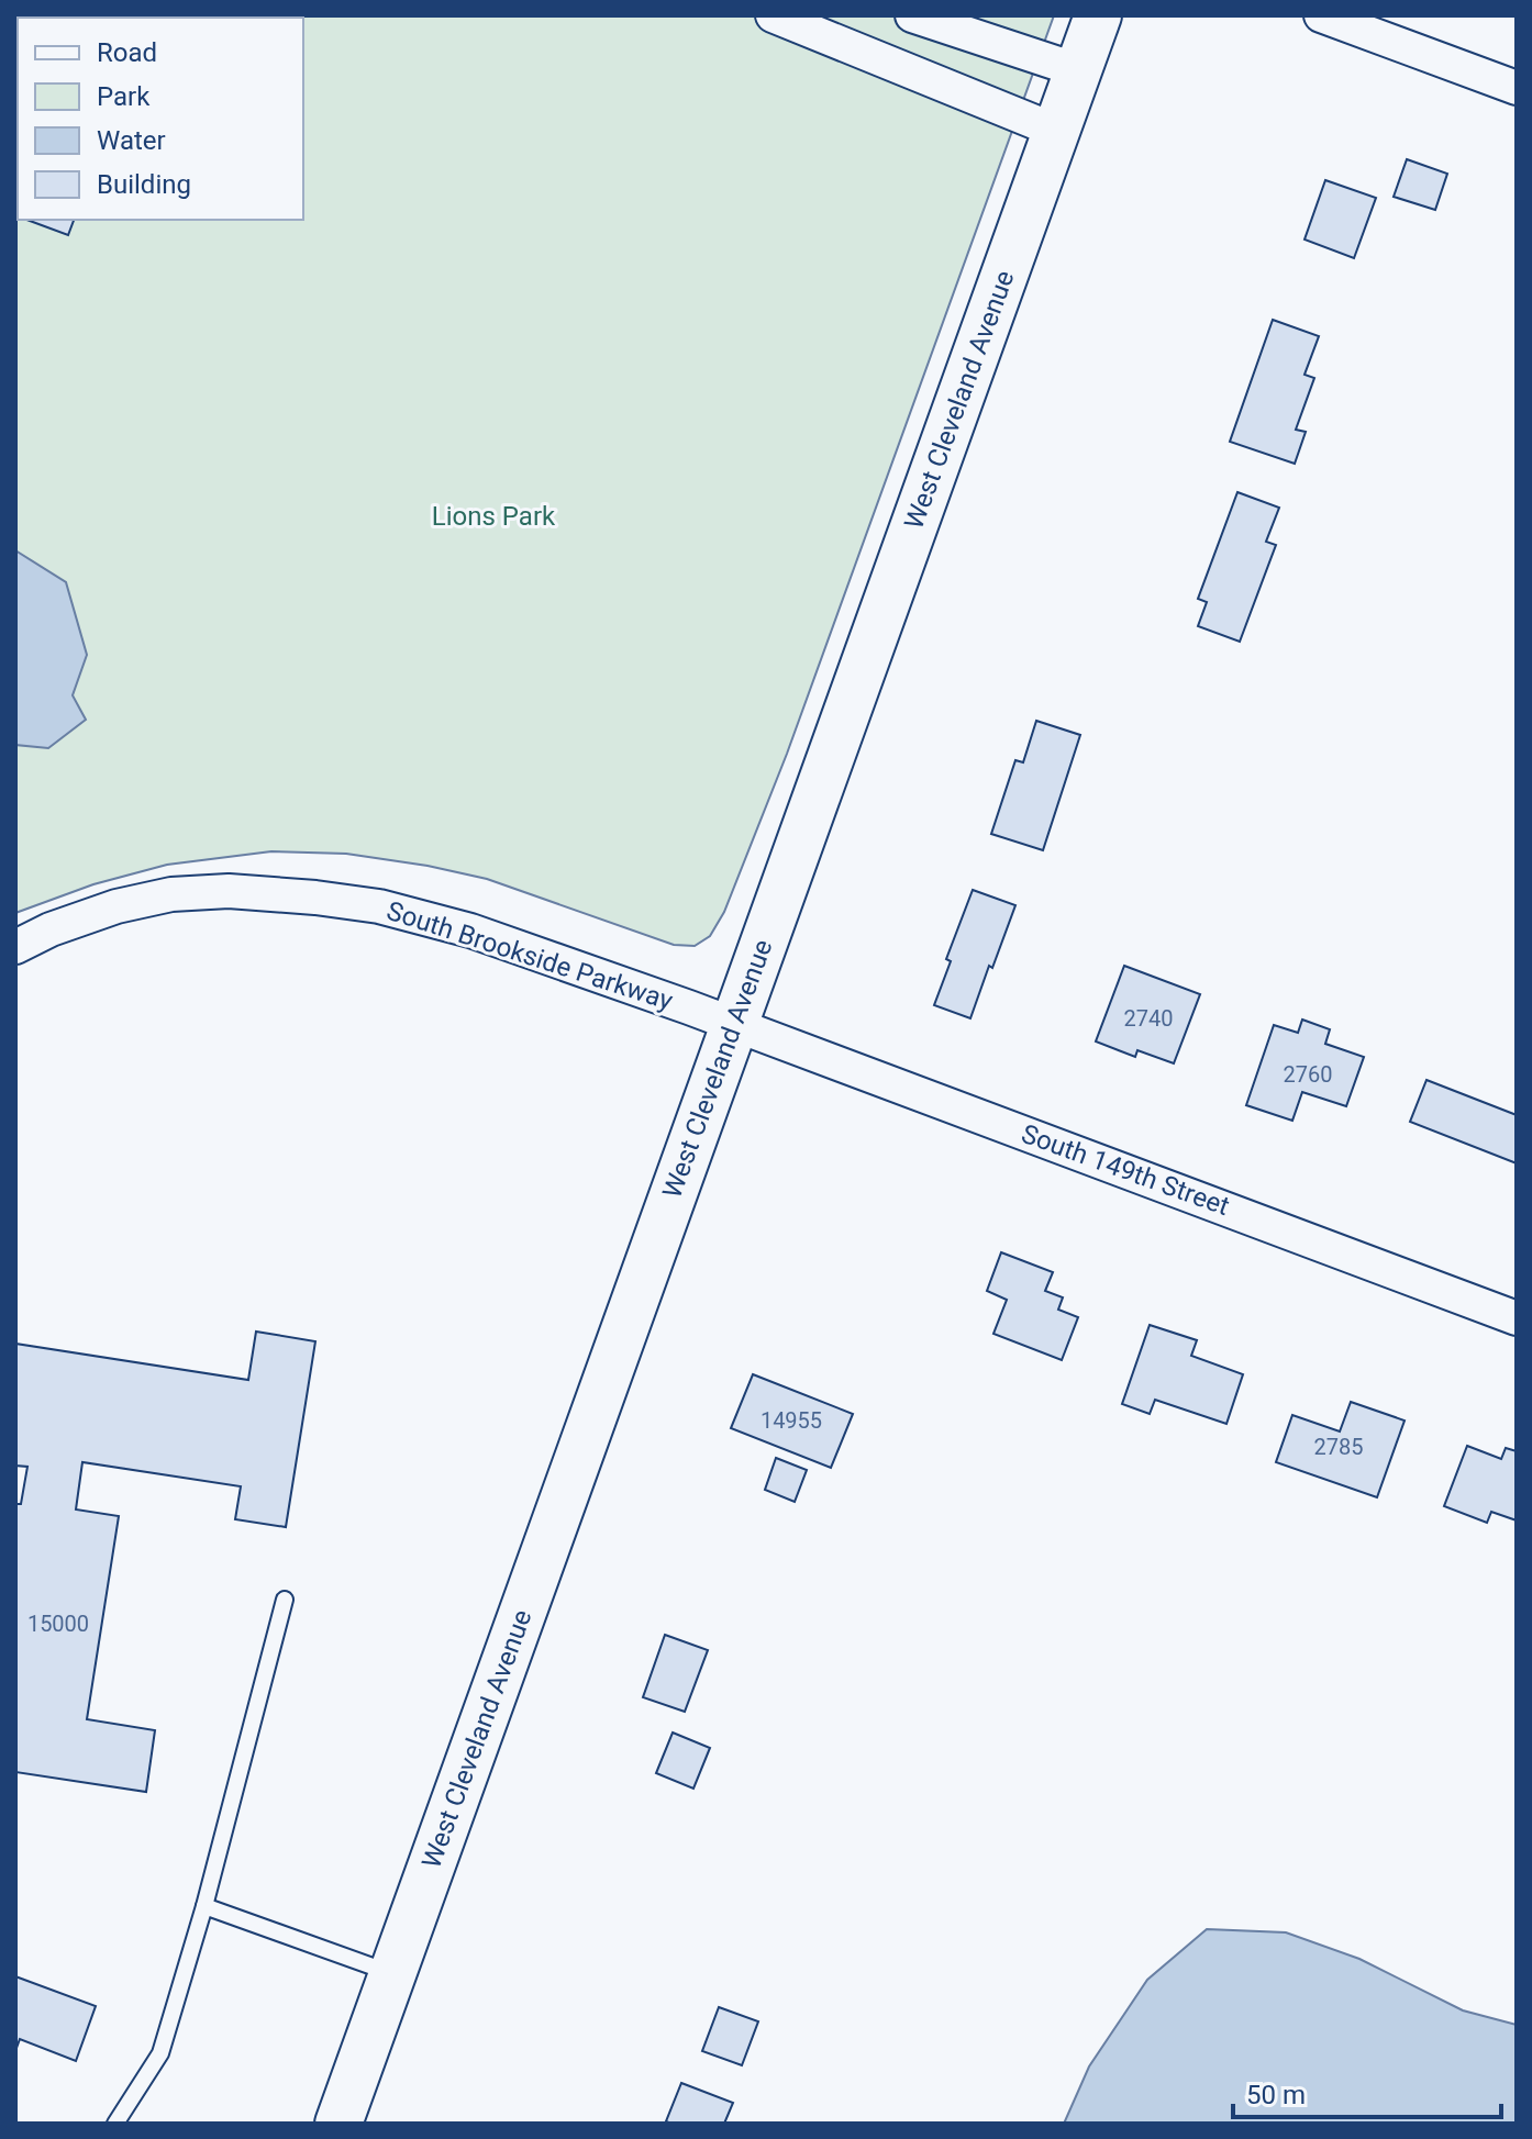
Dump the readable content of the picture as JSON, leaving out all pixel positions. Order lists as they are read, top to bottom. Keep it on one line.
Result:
{"streets":{"main road":["West Cleveland Avenue"],"street":["South Brookside Parkway","South 149th Street"]},"crossings":[["West Cleveland Avenue","South Brookside Parkway"],["West Cleveland Avenue","South 149th Street"],["South Brookside Parkway","South 149th Street"]],"parks":["Lions Park"],"house_numbers":["2740","2760","14955","2785","15000"],"legend":["Road","Park","Water","Building"],"scale_bar":"50 m"}
